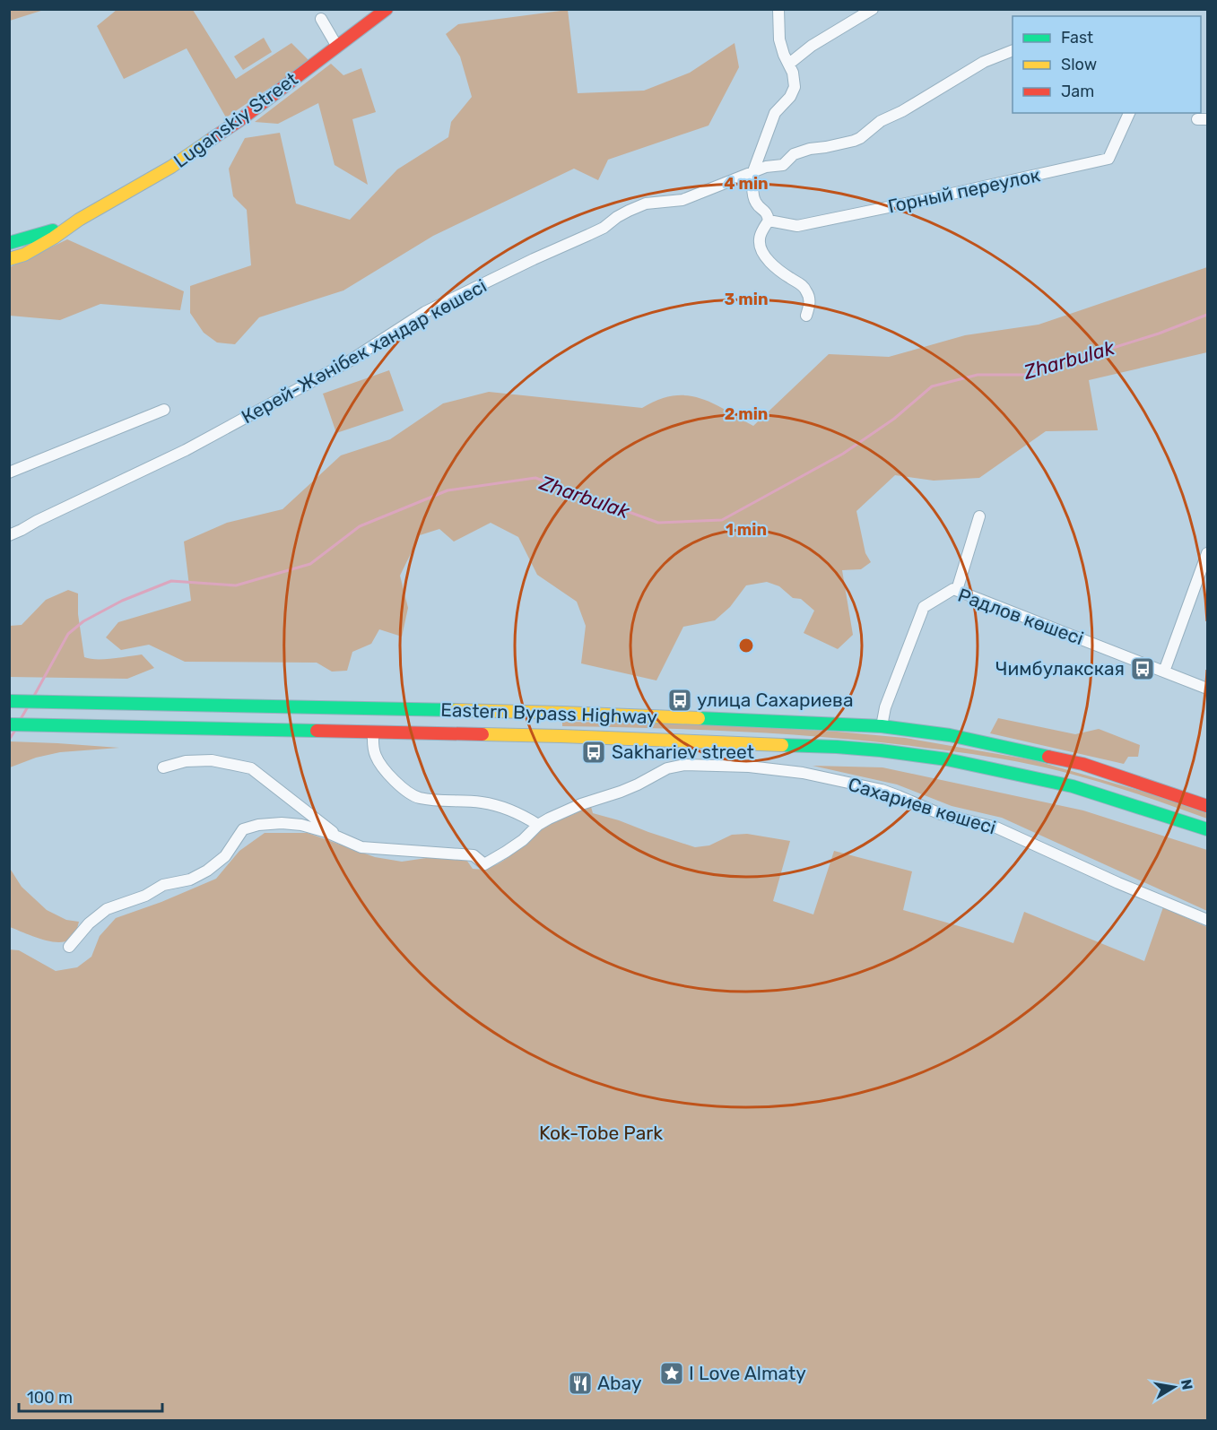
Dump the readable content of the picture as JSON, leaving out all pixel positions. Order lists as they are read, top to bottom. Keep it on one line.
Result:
{"streets":{"main road":["Luganskiy Street","Eastern Bypass Highway"],"street":["Горный переулок","Керей-Жәнібек хандар көшесі","Радлов көшесі","Сахариев көшесі"]},"crossings":[["Радлов көшесі","Eastern Bypass Highway"]],"water":["Zharbulak"],"parks":["Kok-Tobe Park"],"places":{"bus stop":["Чимбулакская","улица Сахариева","Sakhariev street"],"place":["I Love Almaty"],"restaurant":["Abay"]},"legend":["Fast","Slow","Jam"],"scale_bar":"100 m","north":"right","rings":["4 min","3 min","2 min","1 min"]}
